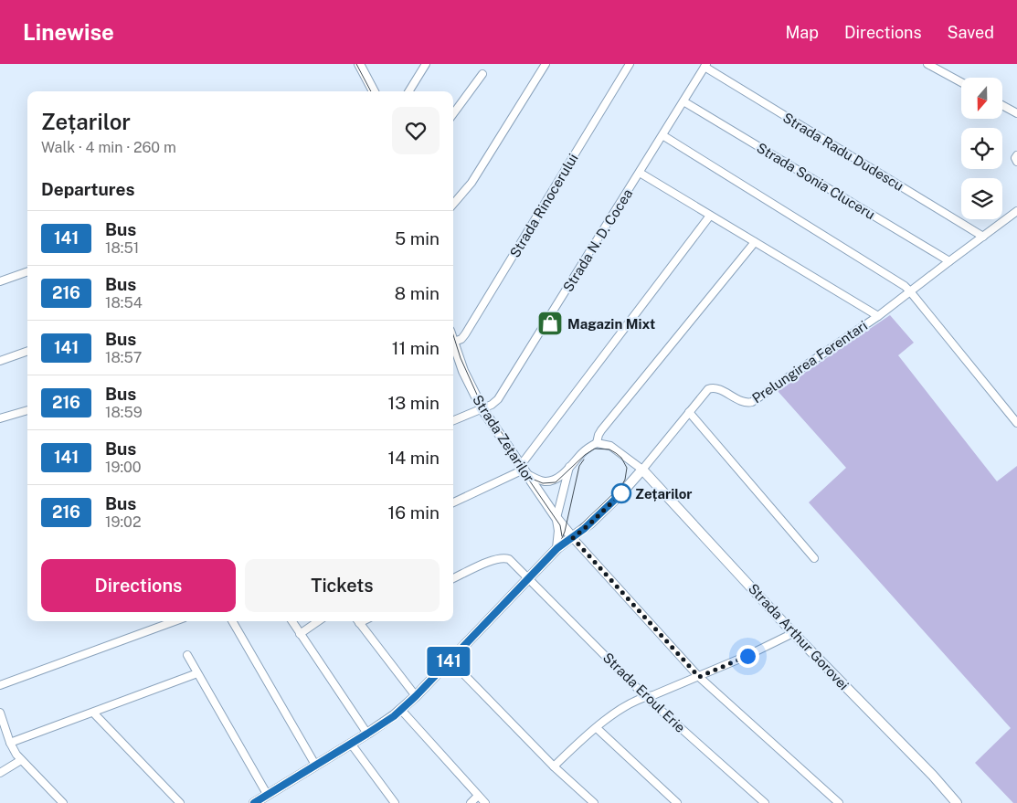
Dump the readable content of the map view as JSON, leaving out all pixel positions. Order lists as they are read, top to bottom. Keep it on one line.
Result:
{"streets":{"main road":["Prelungirea Ferentari","Strada Zețarilor","Strada Arthur Gorovei"],"street":["Strada Radu Dudescu","Strada Sonia Cluceru","Strada Rinocerului","Strada N. D. Cocea","Strada Eroul Erie"]},"crossings":[["Strada Radu Dudescu","Strada N. D. Cocea"],["Strada Radu Dudescu","Prelungirea Ferentari"],["Strada Sonia Cluceru","Strada N. D. Cocea"],["Strada Sonia Cluceru","Prelungirea Ferentari"],["Strada N. D. Cocea","Strada Zețarilor"],["Prelungirea Ferentari","Strada Zețarilor"],["Prelungirea Ferentari","Strada Arthur Gorovei"],["Prelungirea Ferentari","Strada Eroul Erie"]],"places":{"shop":["Magazin Mixt"],"other":["Zețarilor"]},"lines":["bus line 141"],"north":"bottom","page":{"header":"Linewise","nav":["Map","Directions","Saved"],"on_map":"141","heading":[["Zețarilor","Walk · 4 min · 260 m"],"Departures"],"list":[{"mark":"141","name":"Bus","note":"18:51","value":"5 min"},{"mark":"216","name":"Bus","note":"18:54","value":"8 min"},{"mark":"141","name":"Bus","note":"18:57","value":"11 min"},{"mark":"216","name":"Bus","note":"18:59","value":"13 min"},{"mark":"141","name":"Bus","note":"19:00","value":"14 min"},{"mark":"216","name":"Bus","note":"19:02","value":"16 min"}],"buttons":["Directions","Tickets"]}}
